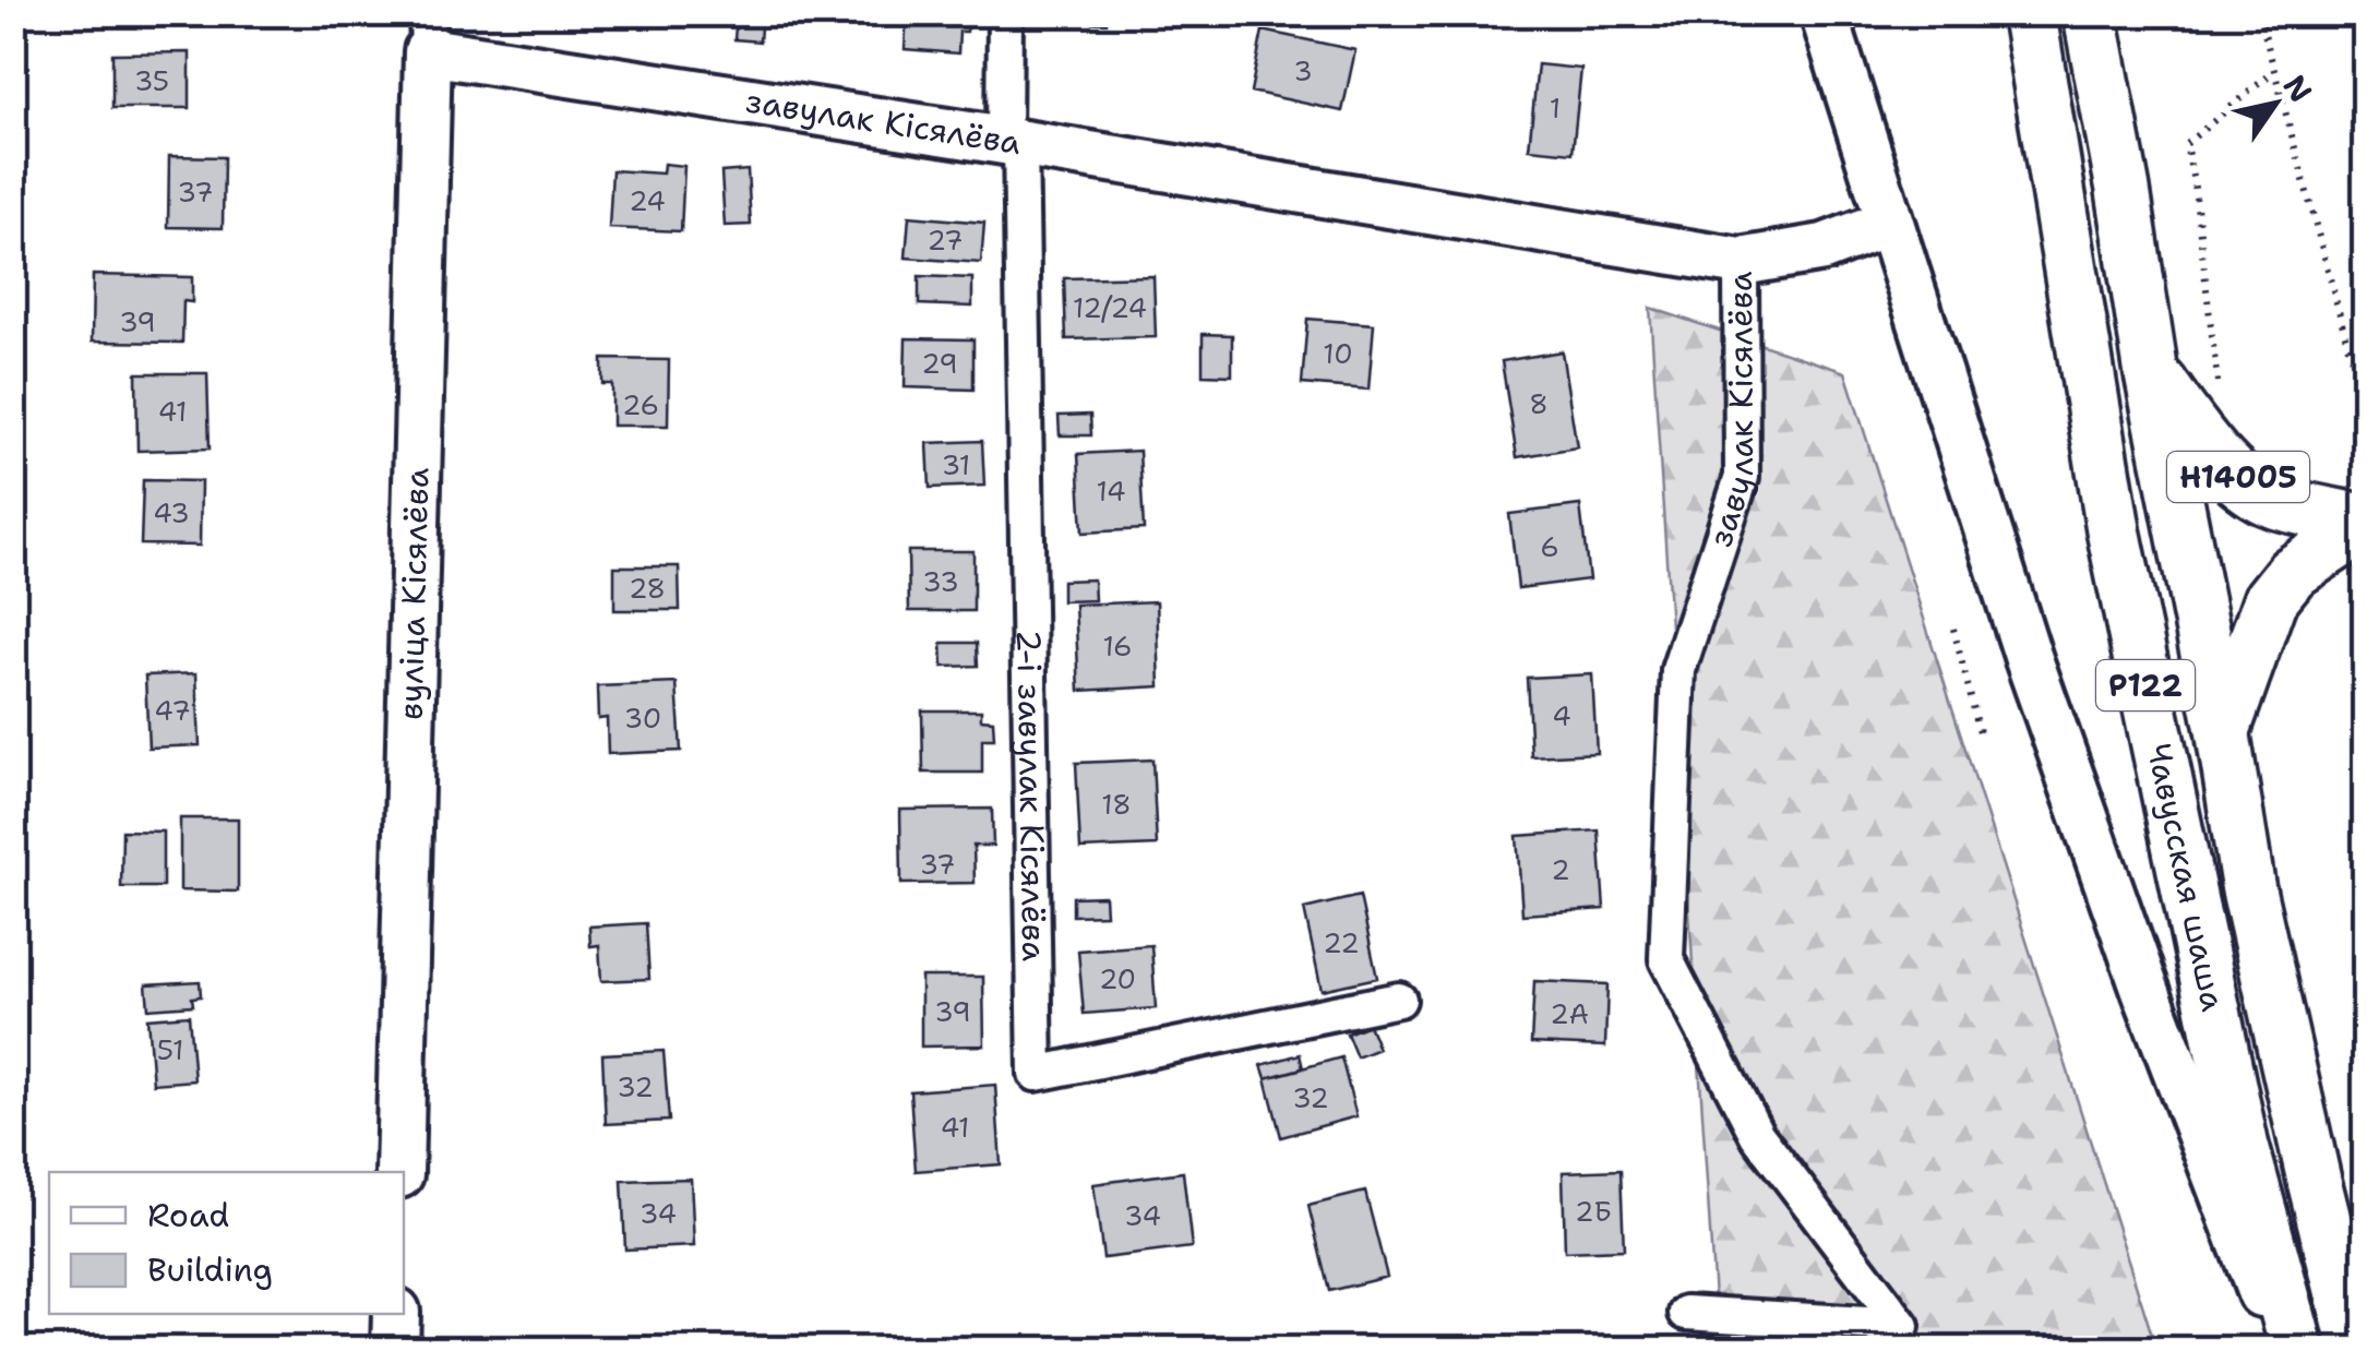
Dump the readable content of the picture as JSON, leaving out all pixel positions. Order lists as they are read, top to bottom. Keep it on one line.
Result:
{"streets":{"main road":["Н14005","Р122","Чавусская шаша"],"street":["завулак Кісялёва","вуліца Кісялёва","2-і завулак Кісялёва"]},"crossings":[["завулак Кісялёва","вуліца Кісялёва"],["завулак Кісялёва","2-і завулак Кісялёва"],["Н14005","Чавусская шаша"]],"house_numbers":["3","35","1","37","24","27","12/24","39","10","29","8","26","41","31","14","43","6","33","28","16","47","4","30","18","37","2","22","20","39","2А","51","32","32","41","2Б","34","34"],"legend":["Road","Building"],"north":"top right"}
